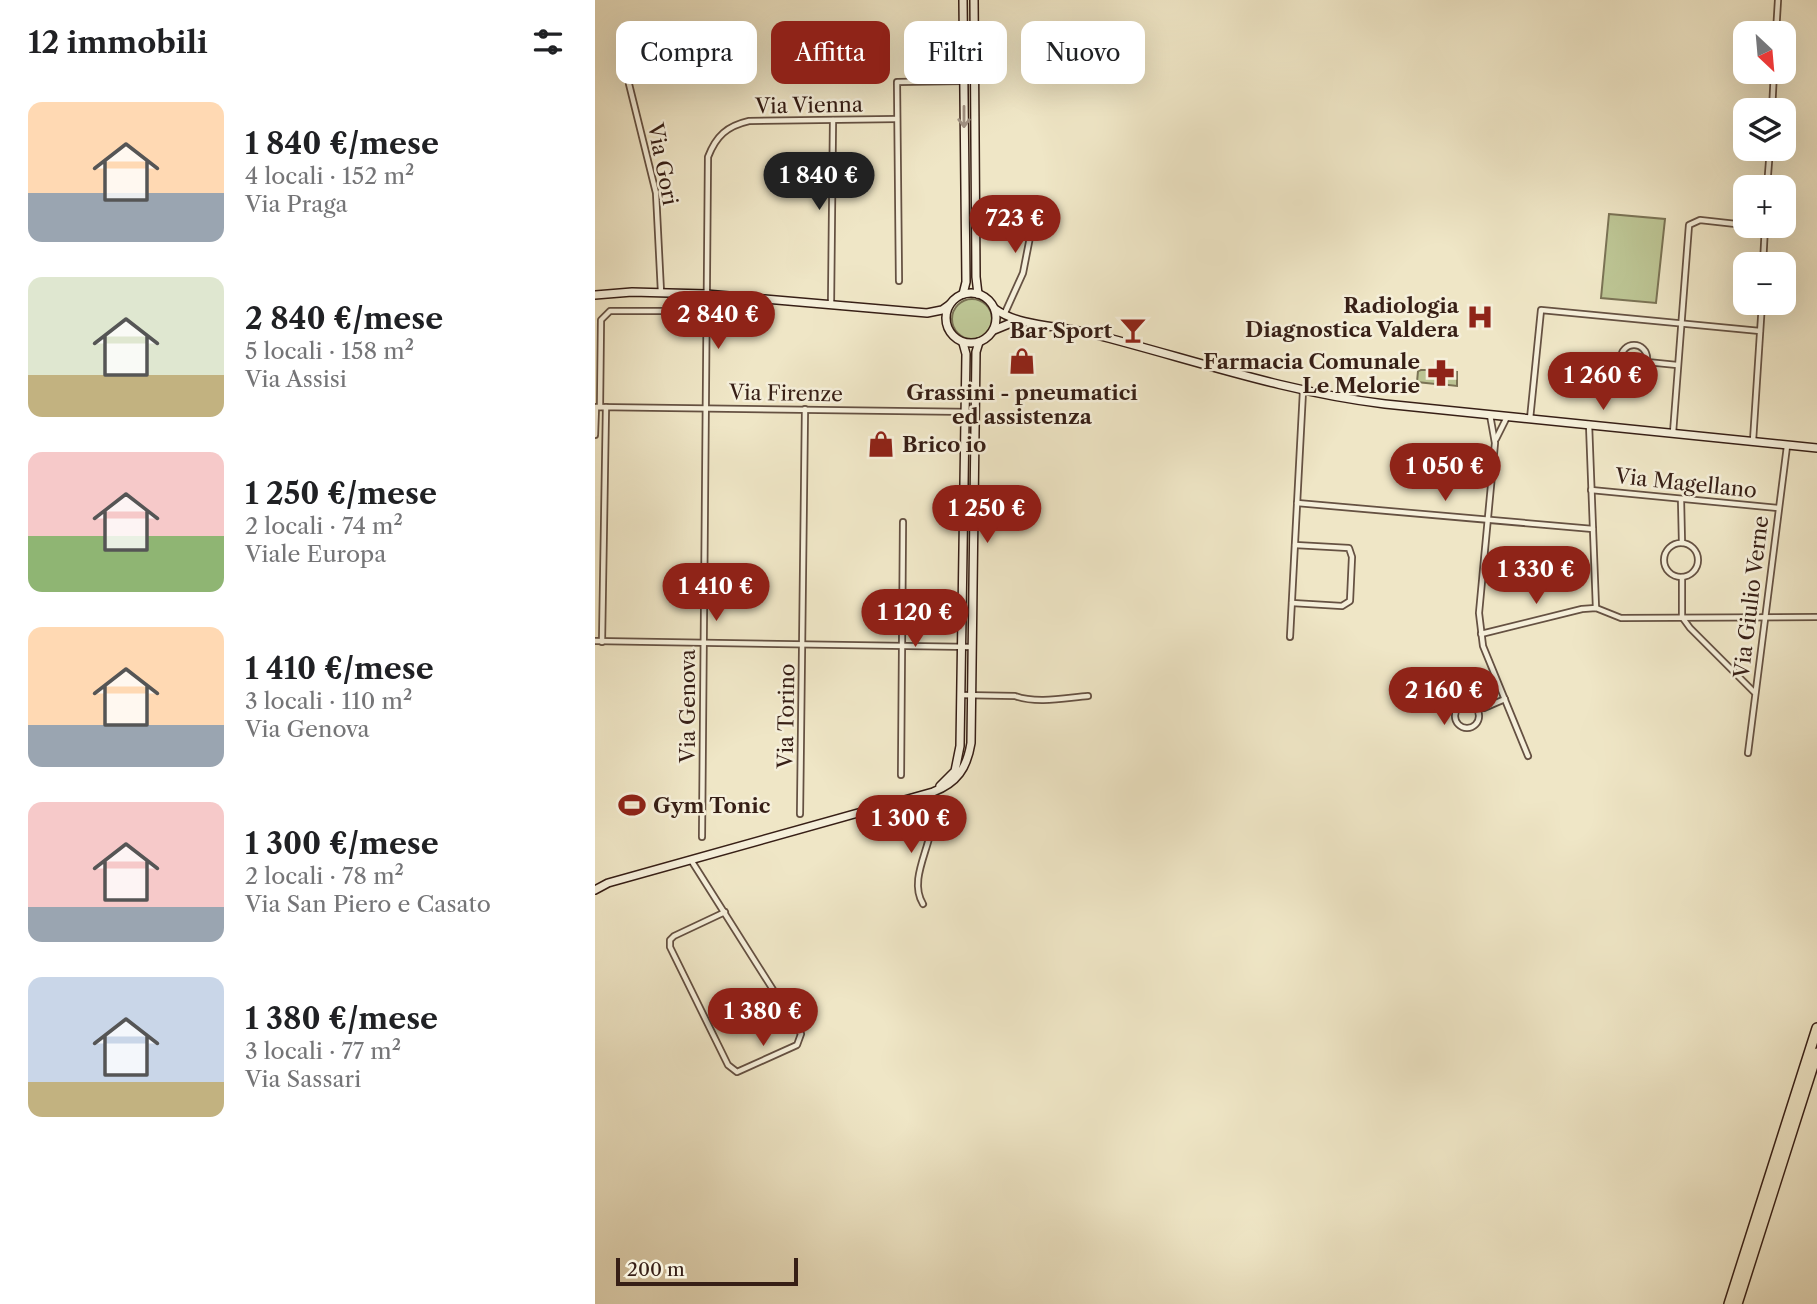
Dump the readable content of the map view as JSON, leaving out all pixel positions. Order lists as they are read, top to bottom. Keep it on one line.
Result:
{"streets":{"street":["Via Vienna","Via Gori","Via Firenze","Via Magellano","Via Giulio Verne","Via Genova","Via Torino"]},"crossings":[["Via Vienna","Via Genova"],["Via Firenze","Via Genova"],["Via Firenze","Via Torino"],["Via Magellano","Via Giulio Verne"]],"places":{"hospital":["Radiologia Diagnostica Valdera"],"bar":["Bar Sport"],"shop":["Grassini - pneumatici ed assistenza","Brico io"],"pharmacy":["Farmacia Comunale Le Melorie"],"sports":["Gym Tonic"]},"scale_bar":"200 m","north":"bottom right","page":{"heading":"12 immobili","map_buttons":["+","−"],"chip":["Compra","Affitta","Filtri","Nuovo"],"list":[{"name":"1 840 €/mese","note":"4 locali · 152 m² · Via Praga"},{"name":"2 840 €/mese","note":"5 locali · 158 m² · Via Assisi"},{"name":"1 250 €/mese","note":"2 locali · 74 m² · Viale Europa"},{"name":"1 410 €/mese","note":"3 locali · 110 m² · Via Genova"},{"name":"1 300 €/mese","note":"2 locali · 78 m² · Via San Piero e Casato"},{"name":"1 380 €/mese","note":"3 locali · 77 m² · Via Sassari"}],"price":["1 840 €","723 €","2 840 €","1 260 €","1 050 €","1 250 €","1 330 €","1 410 €","1 120 €","2 160 €","1 300 €","1 380 €"],"scale":"200 m"}}
